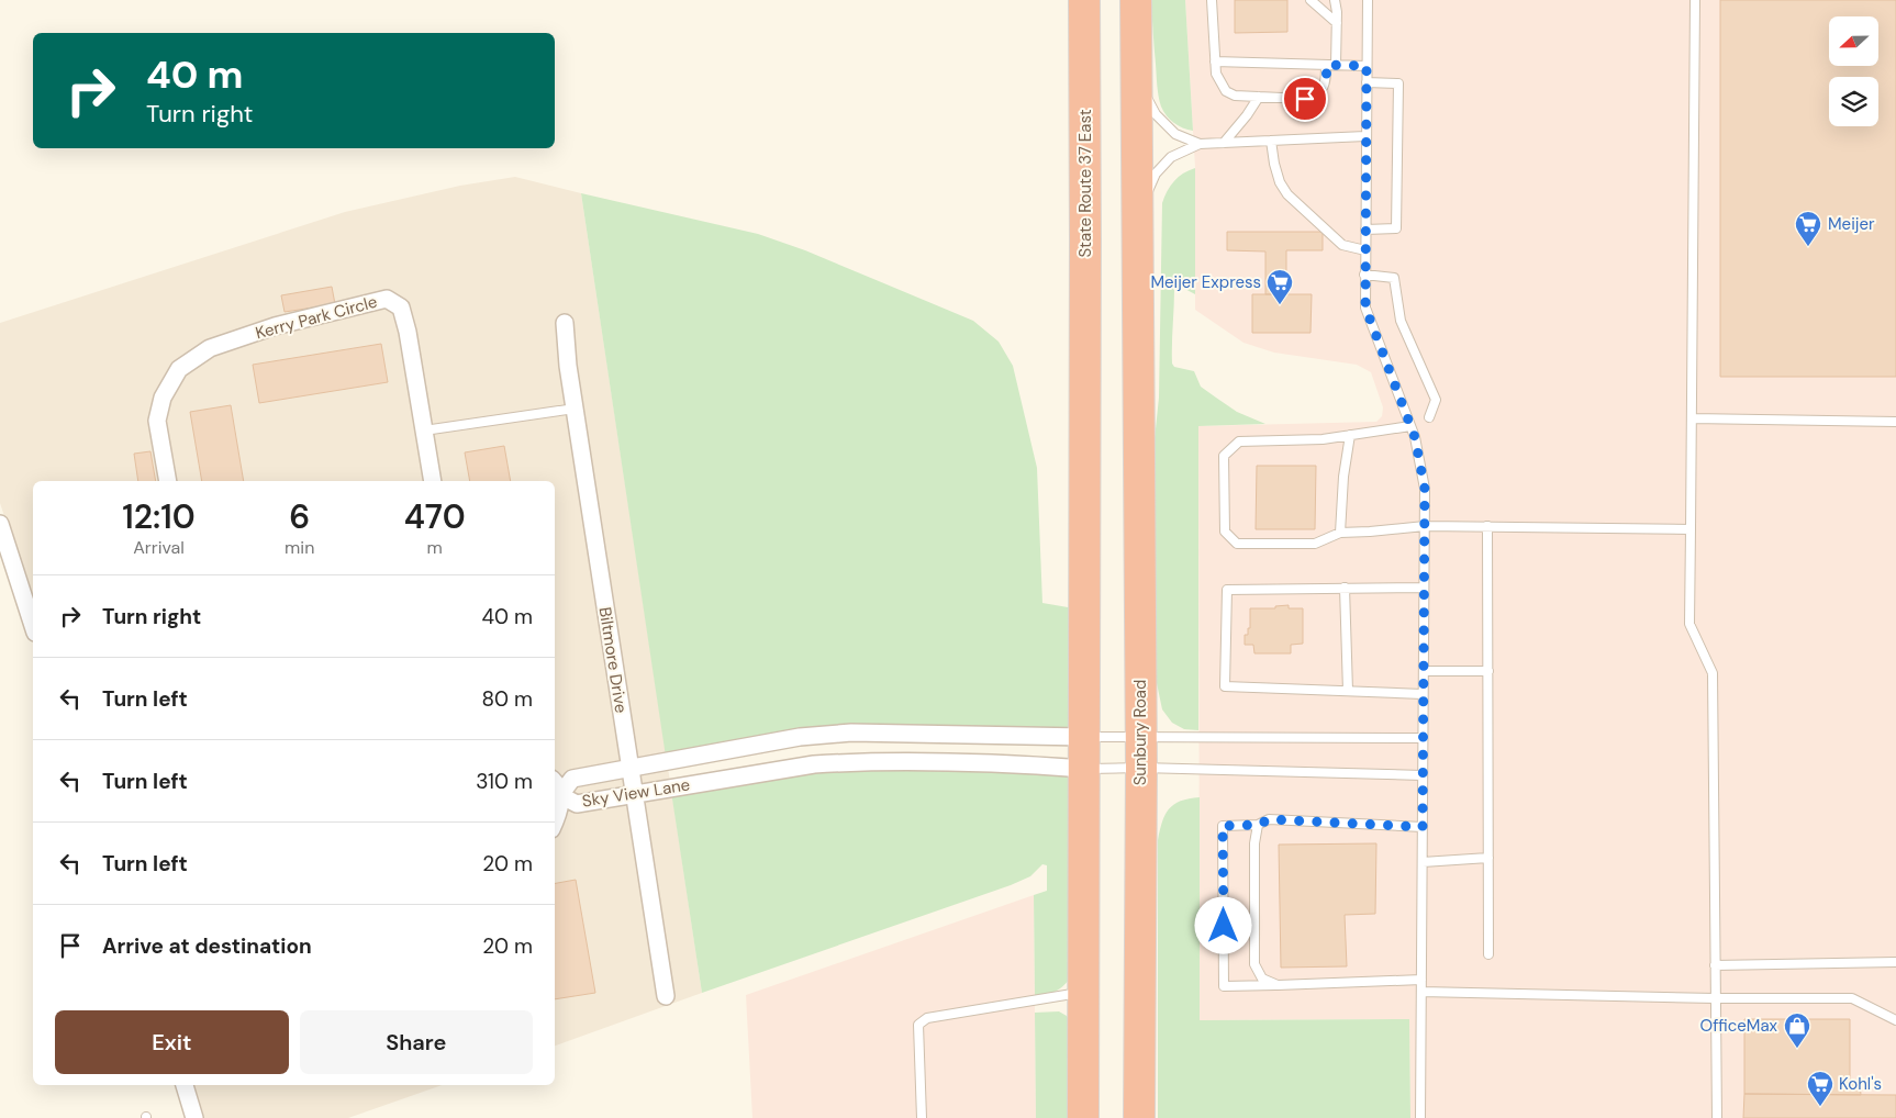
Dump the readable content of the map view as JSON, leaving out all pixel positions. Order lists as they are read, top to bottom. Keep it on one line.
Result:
{"streets":{"highway":["State Route 37 East","Sunbury Road"],"street":["Kerry Park Circle","Biltmore Drive","Sky View Lane"]},"crossings":[["State Route 37 East","Sky View Lane"],["Biltmore Drive","Sky View Lane"]],"places":{"supermarket":["Meijer","Meijer Express","Kohl's"],"shop":["OfficeMax"]},"north":"left","page":{"turn":["40 m","Turn right"],"eta":["12:10","Arrival","6","min","470","m"],"list":[{"name":"Turn right","value":"40 m"},{"name":"Turn left","value":"80 m"},{"name":"Turn left","value":"310 m"},{"name":"Turn left","value":"20 m"},{"name":"Arrive at destination","value":"20 m"}],"buttons":["Exit","Share"]}}
